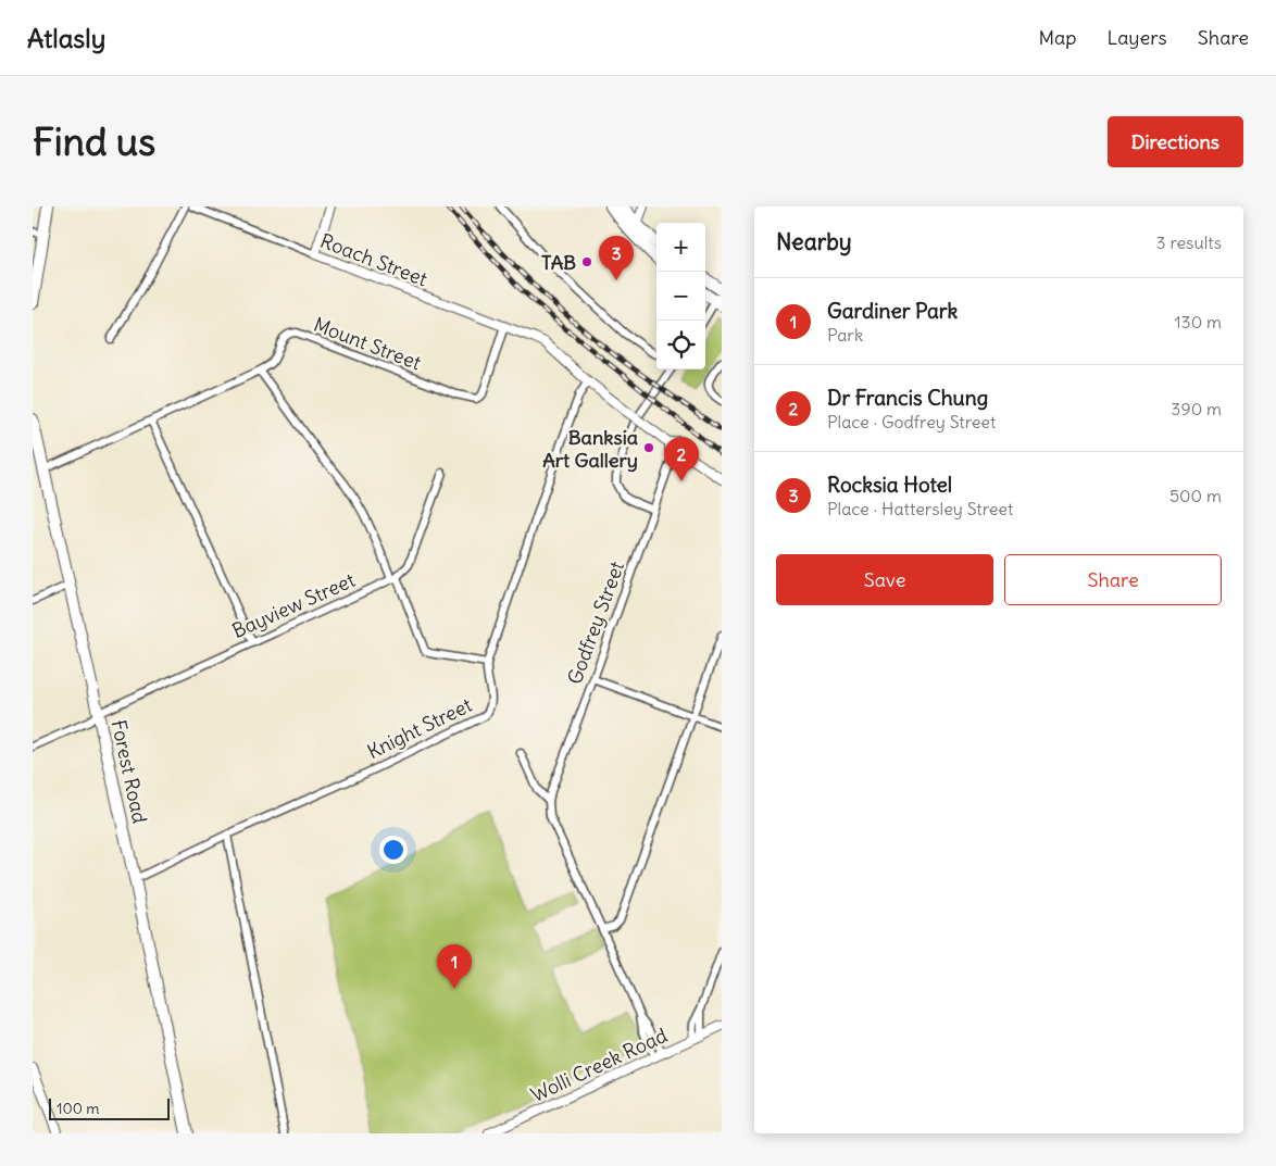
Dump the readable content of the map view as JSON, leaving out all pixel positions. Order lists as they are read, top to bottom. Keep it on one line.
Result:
{"streets":{"main road":["Forest Road"],"street":["Roach Street","Mount Street","Bayview Street","Godfrey Street","Knight Street","Wolli Creek Road"]},"crossings":[["Roach Street","Mount Street"],["Roach Street","Godfrey Street"],["Roach Street","Knight Street"],["Mount Street","Forest Road"],["Bayview Street","Forest Road"],["Knight Street","Forest Road"]],"places":["TAB","Banksia Art Gallery"],"scale_bar":"100 m","page":{"header":"Atlasly","nav":["Map","Layers","Share"],"buttons":["Directions",["Save","Share"]],"title":"Find us","heading":["Nearby","3 results"],"map_buttons":["+","−"],"pins":["3","2","1"],"list":[{"mark":"1","name":"Gardiner Park","note":"Park","value":"130 m"},{"mark":"2","name":"Dr Francis Chung","note":"Place · Godfrey Street","value":"390 m"},{"mark":"3","name":"Rocksia Hotel","note":"Place · Hattersley Street","value":"500 m"}],"scale":"100 m"}}
